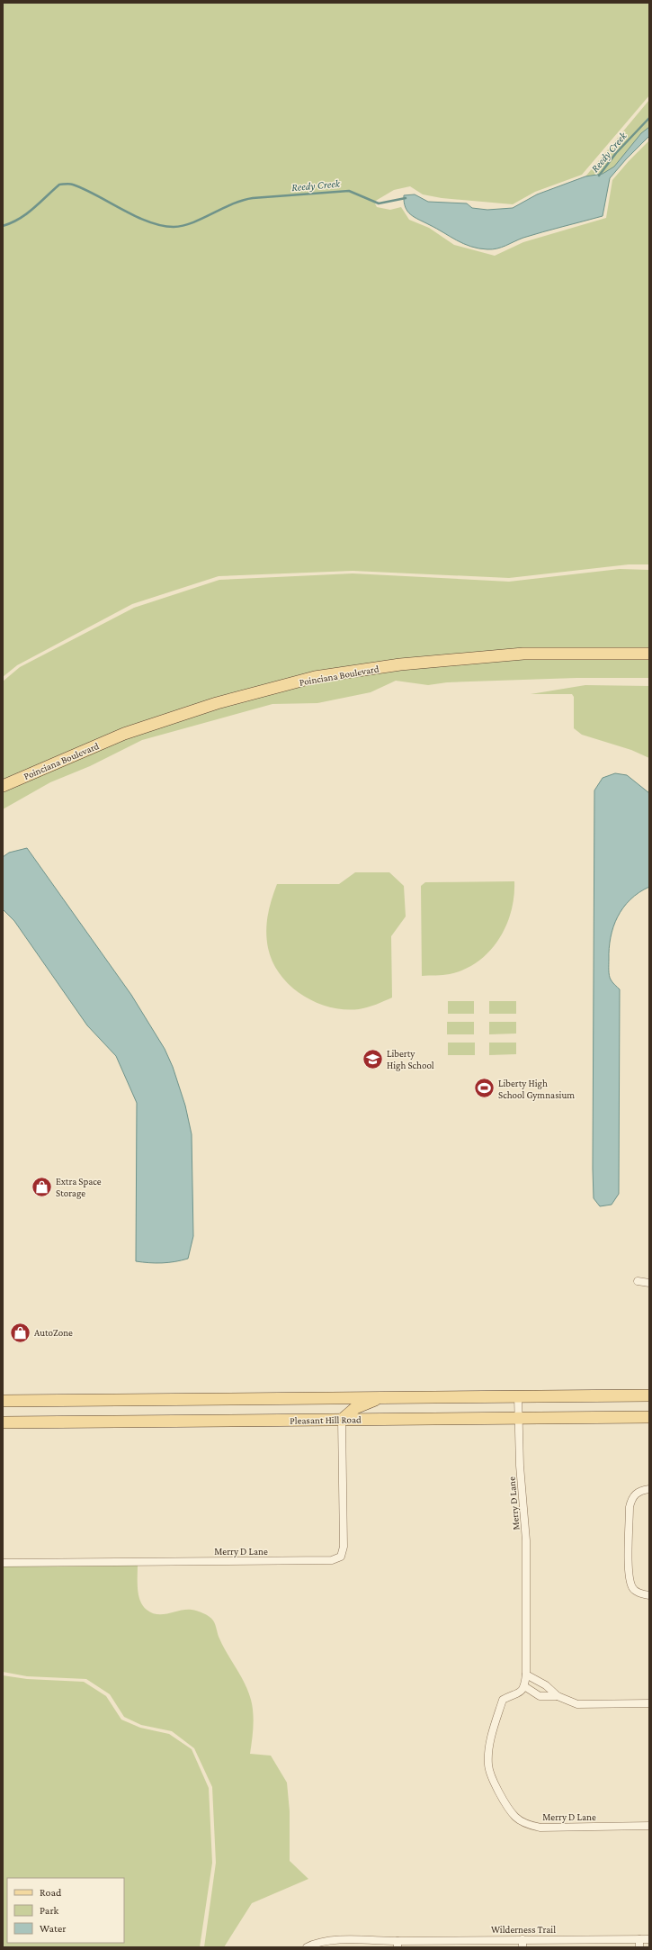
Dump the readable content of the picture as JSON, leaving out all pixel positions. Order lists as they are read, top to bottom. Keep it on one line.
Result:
{"streets":{"main road":["Poinciana Boulevard","Pleasant Hill Road"],"street":["Merry D Lane","Wilderness Trail"]},"crossings":[["Pleasant Hill Road","Merry D Lane"]],"water":["Reedy Creek"],"places":{"school or university":["Liberty High School"],"sports":["Liberty High School Gymnasium"],"shop":["Extra Space Storage","AutoZone"]},"legend":["Road","Park","Water"]}
